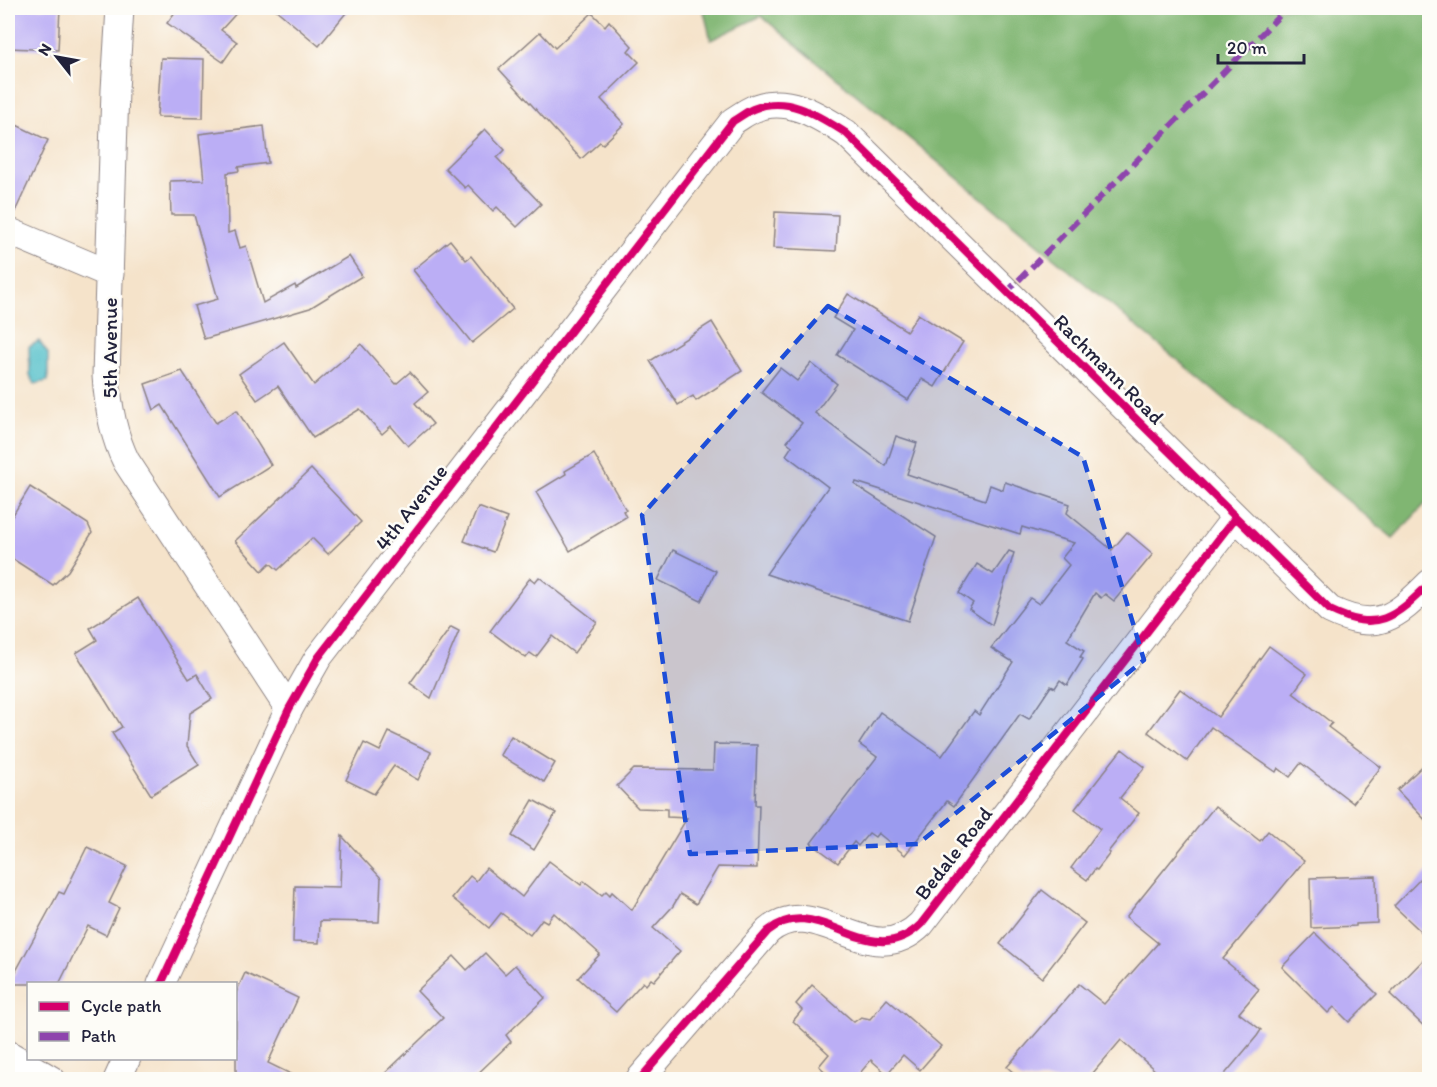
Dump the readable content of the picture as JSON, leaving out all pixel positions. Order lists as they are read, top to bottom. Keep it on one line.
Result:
{"streets":{"street":["5th Avenue","Rachmann Road","4th Avenue","Bedale Road"]},"crossings":[["5th Avenue","4th Avenue"],["Rachmann Road","4th Avenue"],["Rachmann Road","Bedale Road"]],"legend":["Cycle path","Path"],"scale_bar":"20 m","north":"top left"}
